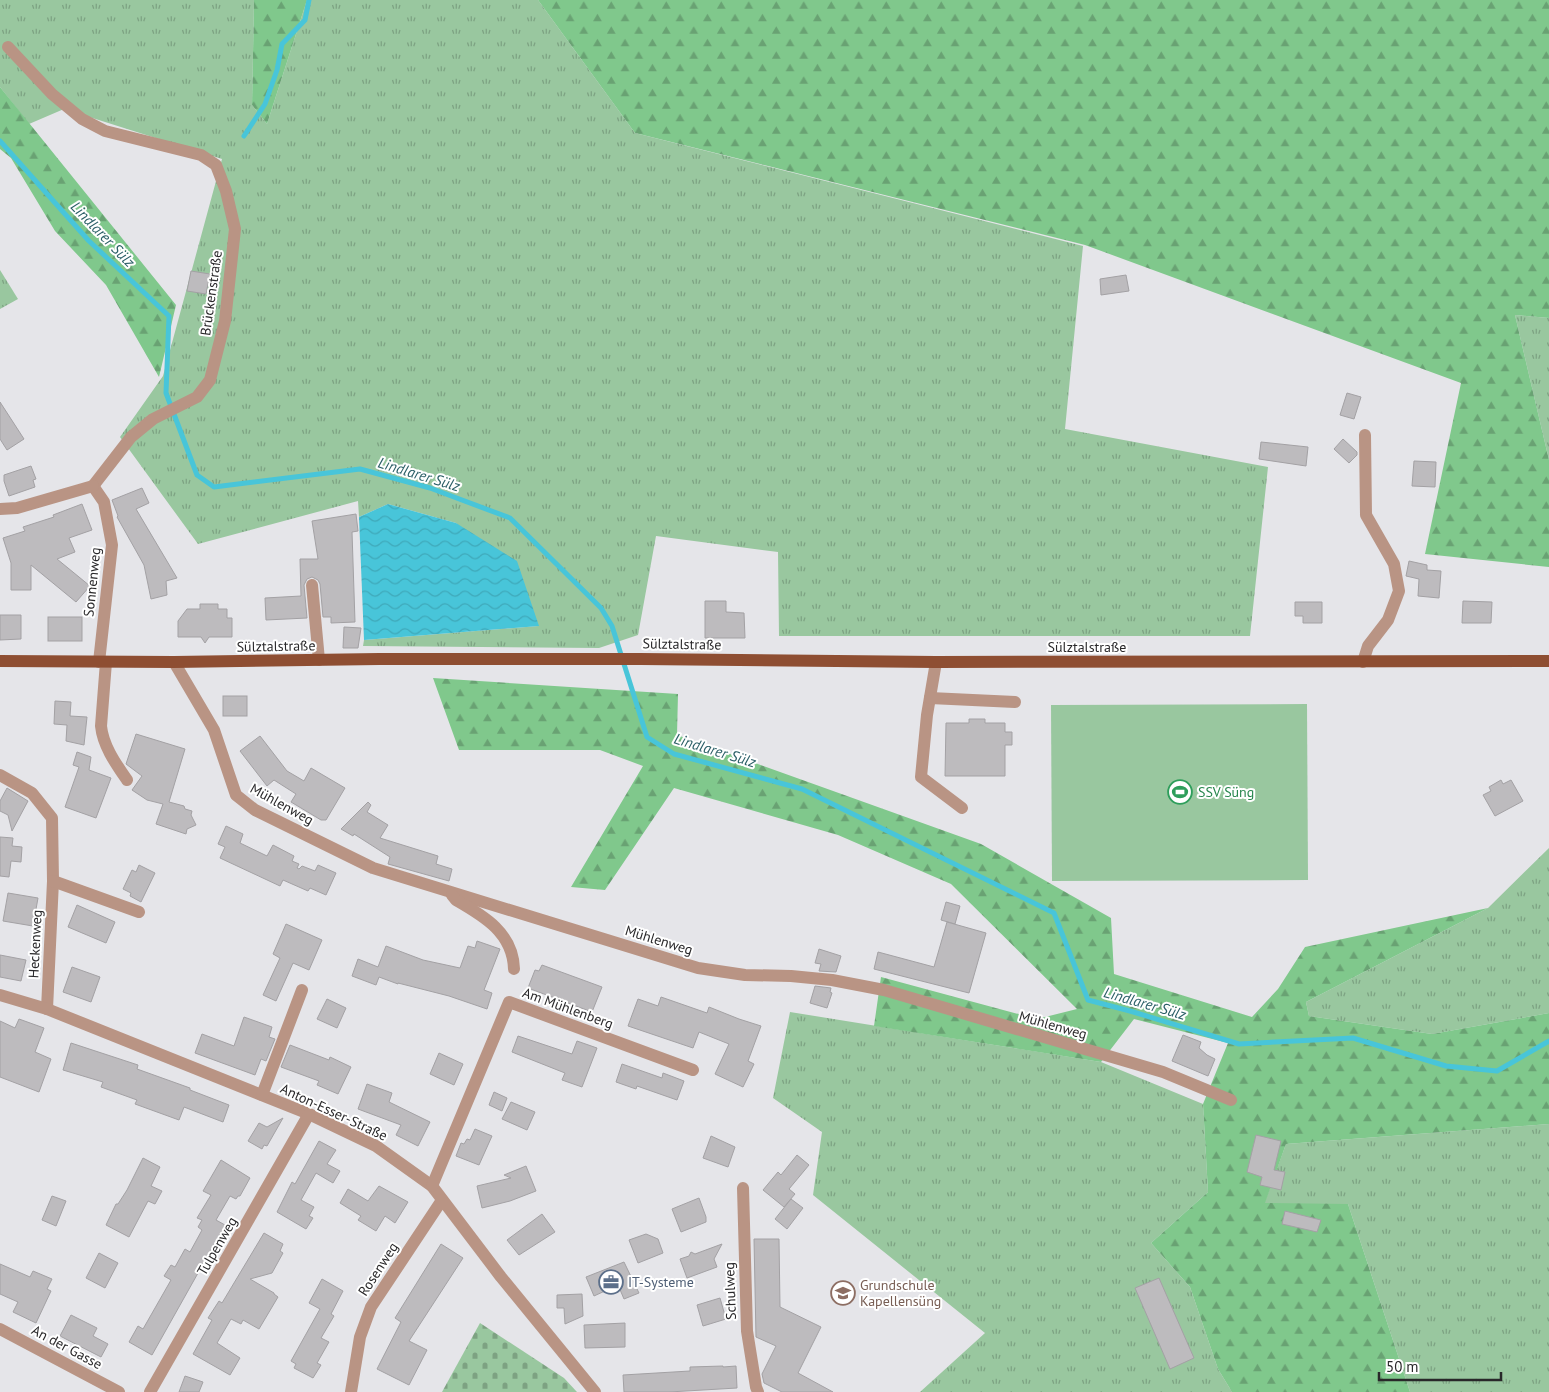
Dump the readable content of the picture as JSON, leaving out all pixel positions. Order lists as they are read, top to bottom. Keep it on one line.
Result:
{"streets":{"main road":["Sülztalstraße"],"street":["Brückenstraße","Sonnenweg","Mühlenweg","Heckenweg","Am Mühlenberg","Anton-Esser-Straße","Tulpenweg","Rosenweg","Schulweg","An der Gasse"]},"crossings":[["Brückenstraße","Sonnenweg"],["Sonnenweg","Sülztalstraße"],["Sülztalstraße","Mühlenweg"],["Mühlenweg","Am Mühlenberg"],["Heckenweg","Anton-Esser-Straße"],["Am Mühlenberg","Anton-Esser-Straße"],["Anton-Esser-Straße","Tulpenweg"],["Anton-Esser-Straße","Rosenweg"]],"water":["Lindlarer Sülz"],"places":{"sports":["SSV Süng"],"office":["IT-Systeme"],"school or university":["Grundschule Kapellensüng"]},"scale_bar":"50 m"}
